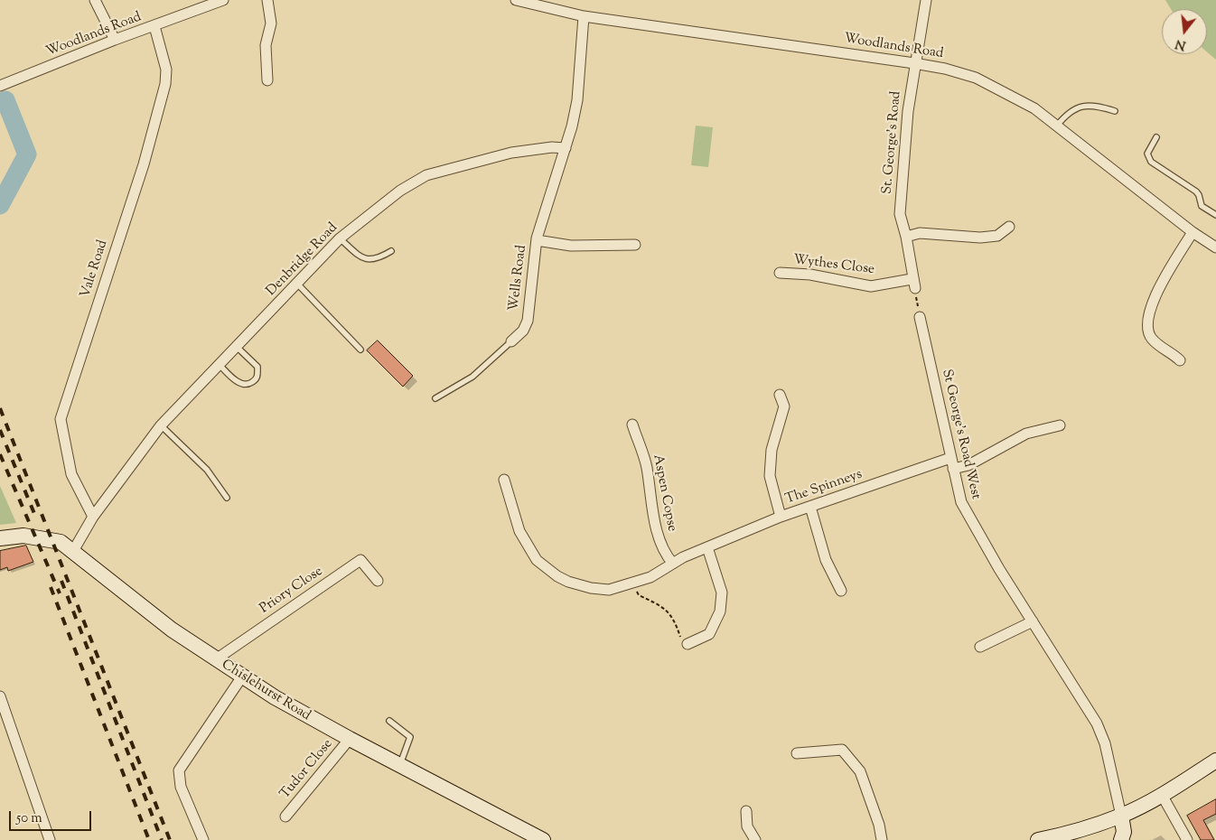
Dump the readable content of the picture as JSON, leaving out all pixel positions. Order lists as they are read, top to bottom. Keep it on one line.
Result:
{"streets":{"main road":["Chislehurst Road"],"street":["Woodlands Road","St. George's Road","Denbridge Road","Wythes Close","Vale Road","Wells Road","St George's Road West","The Spinneys","Aspen Copse","Priory Close","Tudor Close"]},"crossings":[["Woodlands Road","St. George's Road"],["Woodlands Road","Vale Road"],["St. George's Road","Wythes Close"],["Denbridge Road","Vale Road"],["Denbridge Road","Wells Road"],["Denbridge Road","Chislehurst Road"],["St George's Road West","The Spinneys"],["The Spinneys","Aspen Copse"],["Priory Close","Chislehurst Road"],["Chislehurst Road","Tudor Close"]],"scale_bar":"50 m","north":"bottom"}
